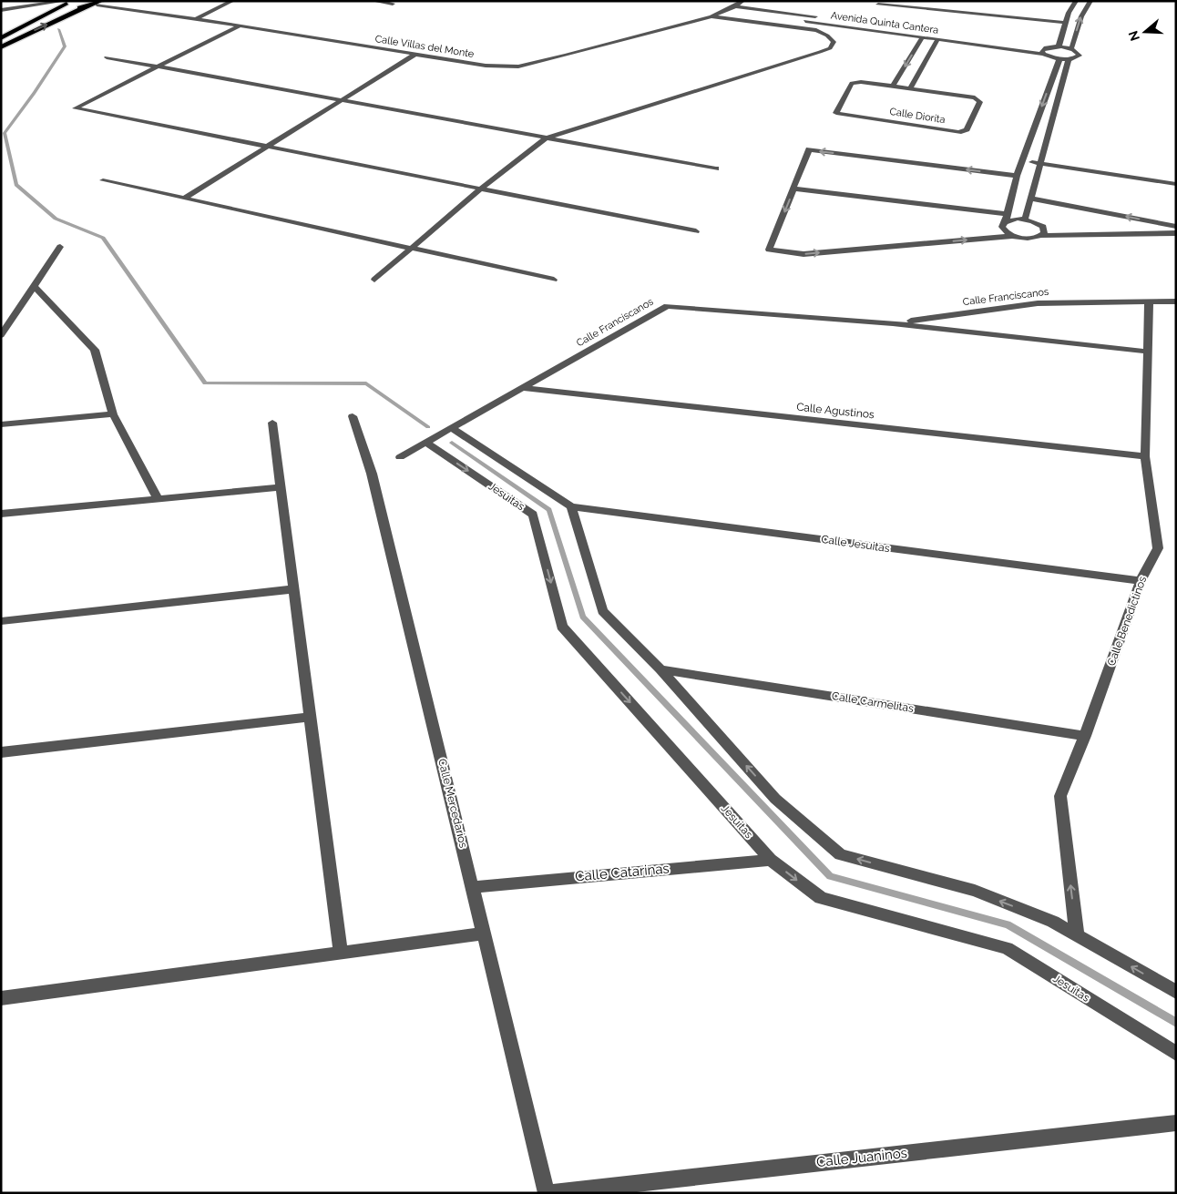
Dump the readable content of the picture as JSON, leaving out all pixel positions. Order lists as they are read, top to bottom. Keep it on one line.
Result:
{"streets":{"street":["Avenida Quinta Cantera","Calle Villas del Monte","Calle Diorita","Calle Franciscanos","Calle Agustinos","Jesuitas","Calle Jesuitas","Calle Benedictinos","Calle Carmelitas","Calle Mercedarios","Calle Catarinas","Calle Juaninos"]},"crossings":[["Avenida Quinta Cantera","Calle Villas del Monte"],["Calle Franciscanos","Calle Agustinos"],["Calle Franciscanos","Jesuitas"],["Calle Franciscanos","Calle Benedictinos"],["Calle Agustinos","Calle Benedictinos"],["Jesuitas","Calle Catarinas"],["Calle Jesuitas","Calle Benedictinos"],["Calle Benedictinos","Calle Carmelitas"],["Calle Mercedarios","Calle Catarinas"],["Calle Mercedarios","Calle Juaninos"]],"north":"left"}
